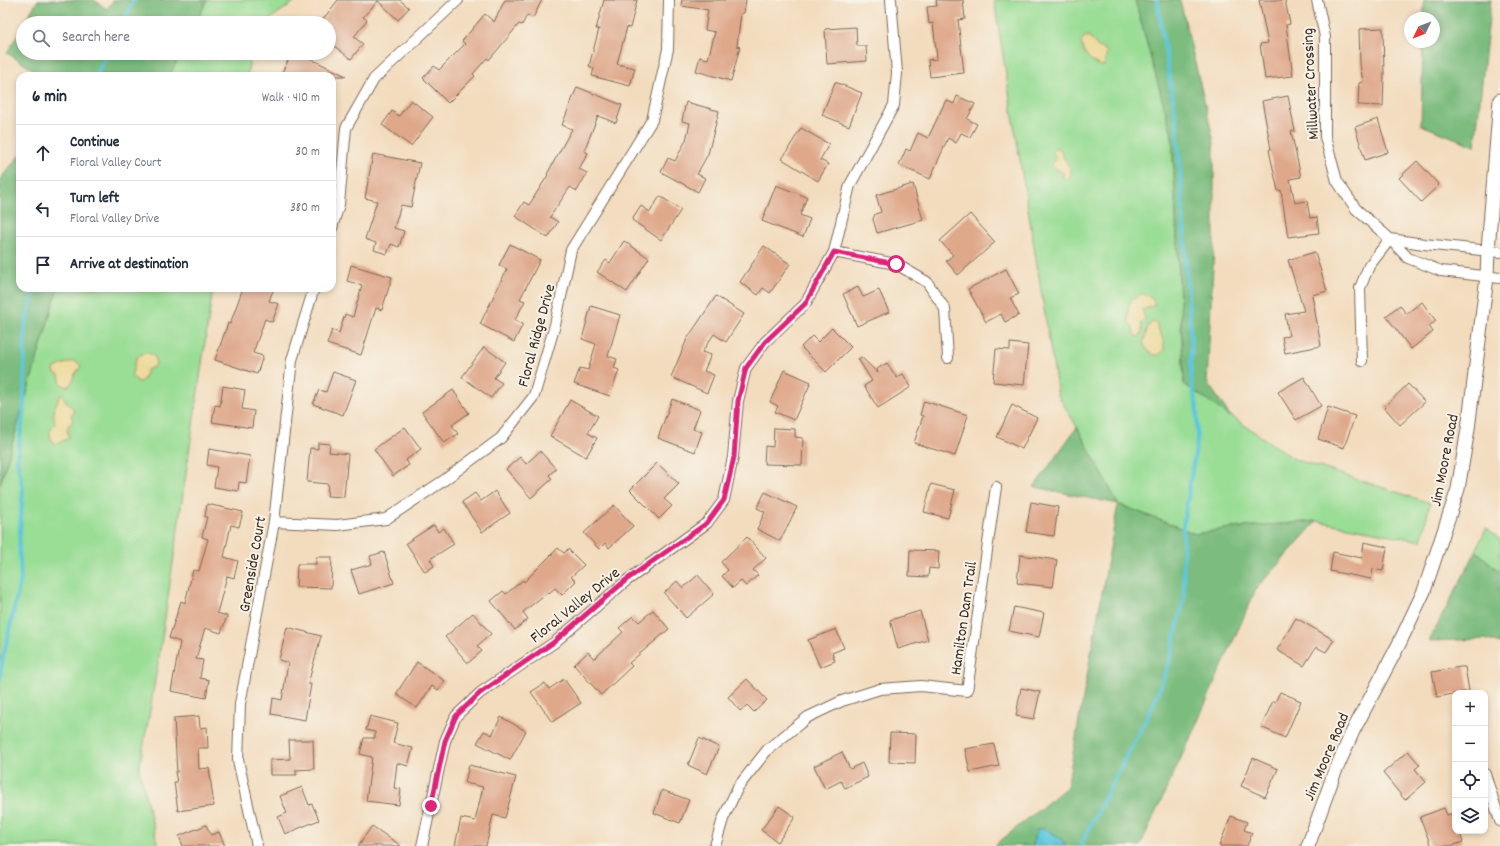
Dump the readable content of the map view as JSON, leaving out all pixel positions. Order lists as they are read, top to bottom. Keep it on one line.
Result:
{"streets":{"street":["Millwater Crossing","Floral Ridge Drive","Jim Moore Road","Greenside Court","Floral Valley Drive","Hamilton Dam Trail"]},"crossings":[["Millwater Crossing","Jim Moore Road"],["Floral Ridge Drive","Greenside Court"]],"north":"bottom left","page":{"search":"Search here","heading":["6 min","Walk · 410 m"],"list":[["Continue","Floral Valley Court","30 m"],["Turn left","Floral Valley Drive","380 m"],"Arrive at destination"],"map_buttons":["+","−"]}}
